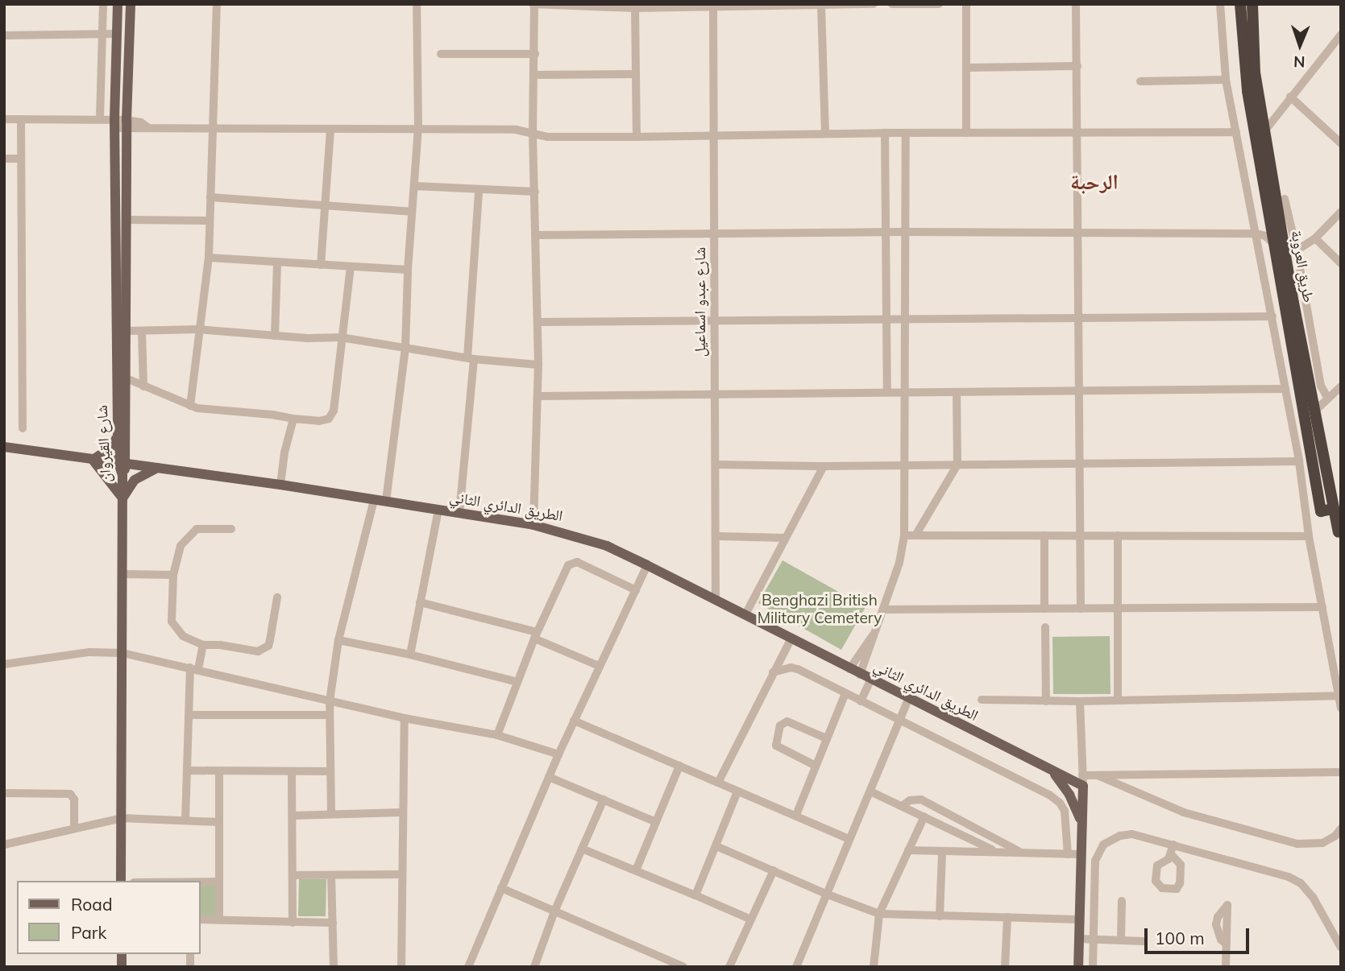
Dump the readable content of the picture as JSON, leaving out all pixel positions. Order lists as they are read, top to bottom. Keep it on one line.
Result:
{"streets":{"highway":["طريق العروبة"],"main road":["شارع القيروان","الطريق الدائري الثاني"],"street":["شارع عبدو اسماعيل"]},"crossings":[["شارع عبدو اسماعيل","الطريق الدائري الثاني"],["شارع القيروان","الطريق الدائري الثاني"]],"districts":["الرحبة"],"parks":["Benghazi British Military Cemetery"],"legend":["Road","Park"],"scale_bar":"100 m","north":"bottom"}
